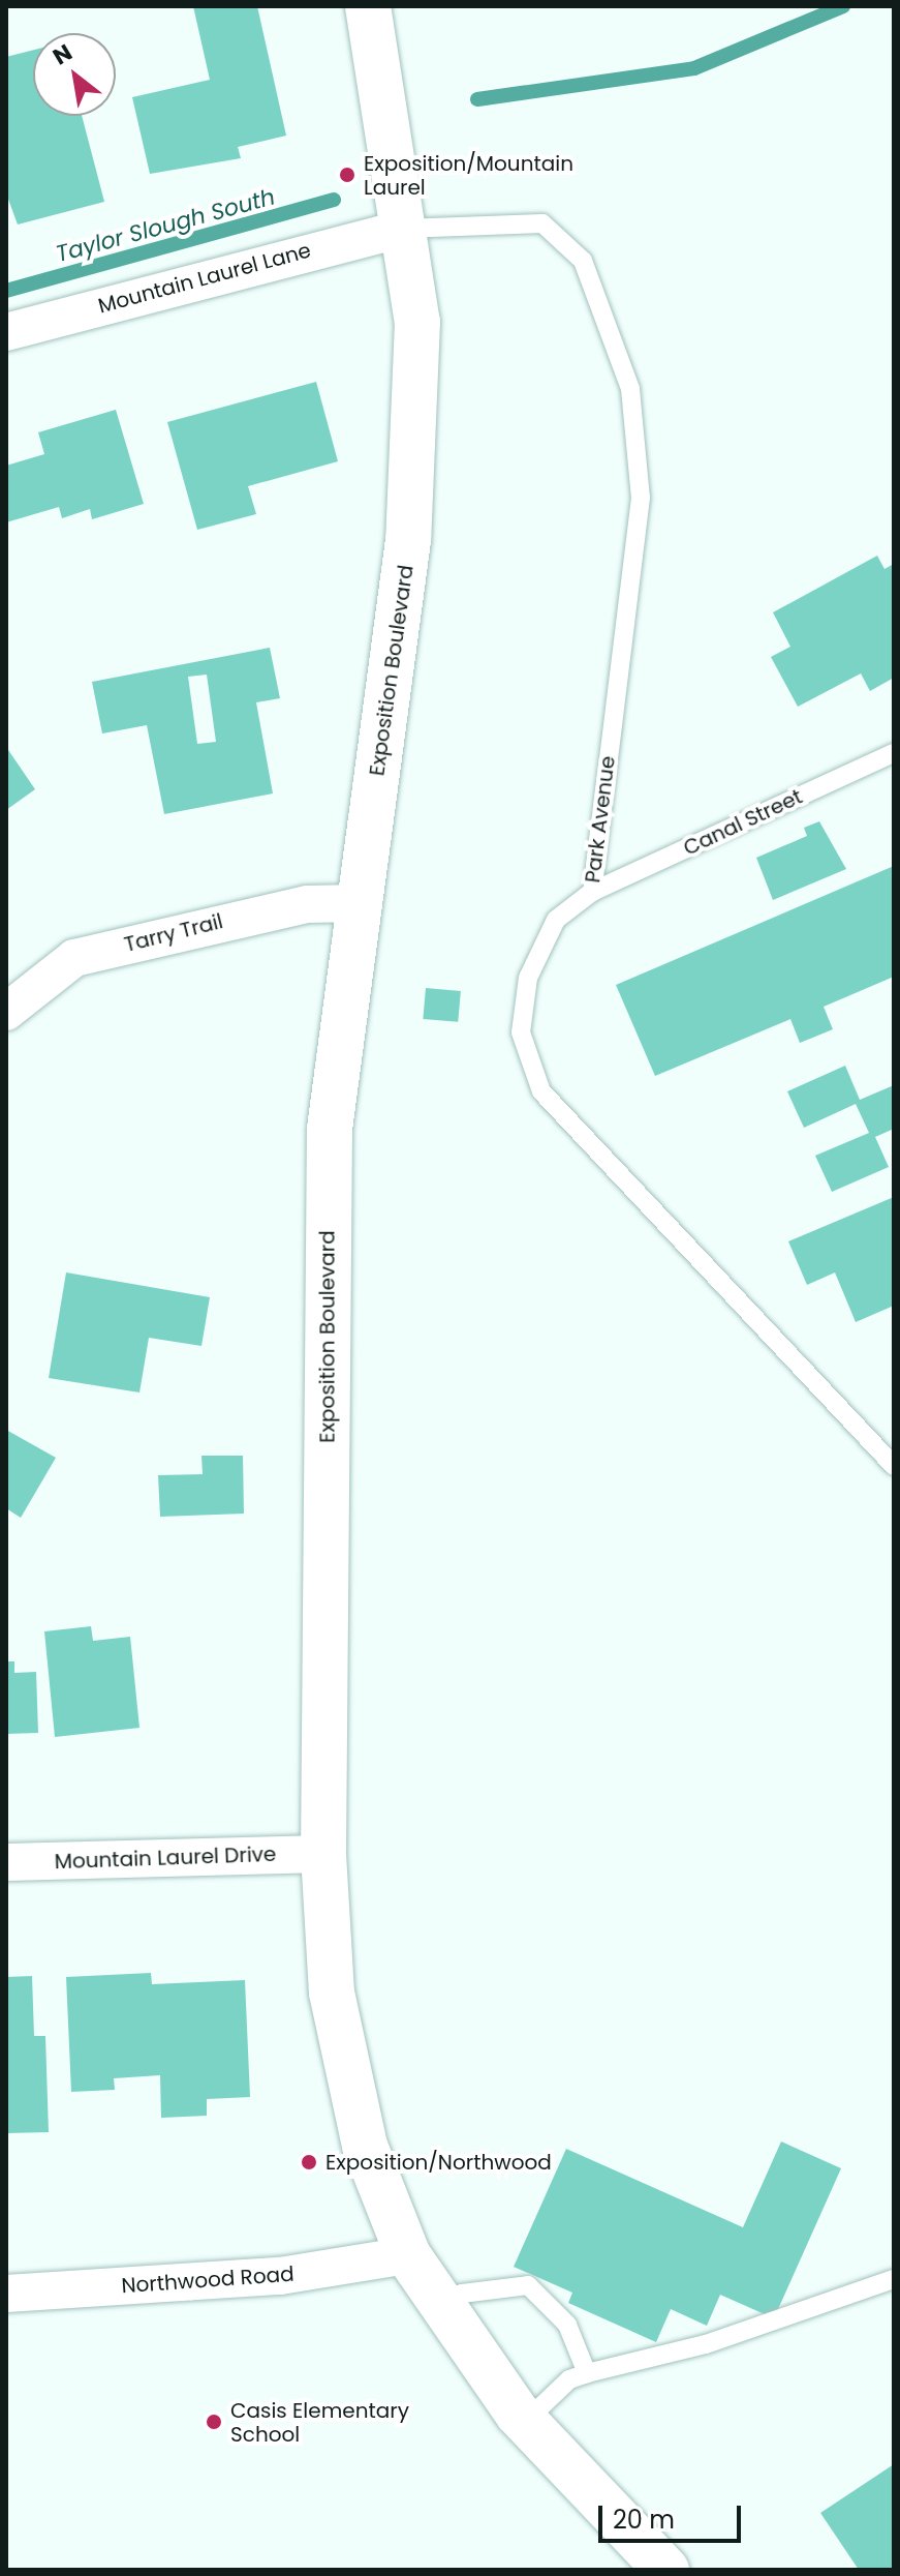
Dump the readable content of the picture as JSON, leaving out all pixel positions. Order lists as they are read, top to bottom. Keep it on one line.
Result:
{"streets":{"street":["Mountain Laurel Lane","Exposition Boulevard","Tarry Trail","Mountain Laurel Drive","Northwood Road"],"lane":["Park Avenue","Canal Street"]},"crossings":[["Mountain Laurel Lane","Exposition Boulevard"],["Mountain Laurel Lane","Park Avenue"],["Exposition Boulevard","Park Avenue"],["Exposition Boulevard","Tarry Trail"],["Exposition Boulevard","Mountain Laurel Drive"],["Exposition Boulevard","Northwood Road"],["Park Avenue","Canal Street"]],"water":["Taylor Slough South"],"places":["Exposition/Mountain Laurel","Exposition/Northwood","Casis Elementary School"],"scale_bar":"20 m","north":"top left"}
